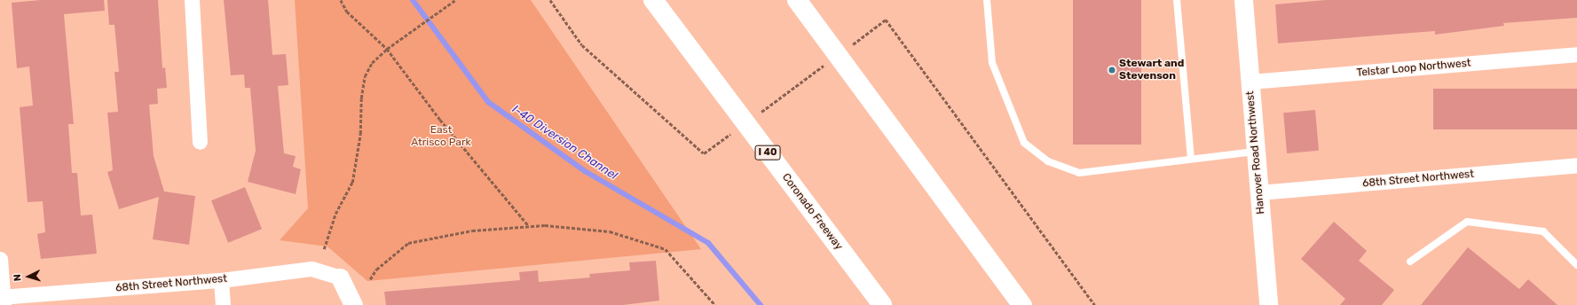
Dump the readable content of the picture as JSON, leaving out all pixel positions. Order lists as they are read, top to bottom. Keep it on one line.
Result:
{"streets":{"highway":["I 40","Coronado Freeway"],"street":["Telstar Loop Northwest","Hanover Road Northwest","68th Street Northwest"]},"crossings":[["Telstar Loop Northwest","Hanover Road Northwest"],["Hanover Road Northwest","68th Street Northwest"]],"water":["I-40 Diversion Channel"],"parks":["East Atrisco Park"],"places":["Stewart and Stevenson"],"north":"left"}
